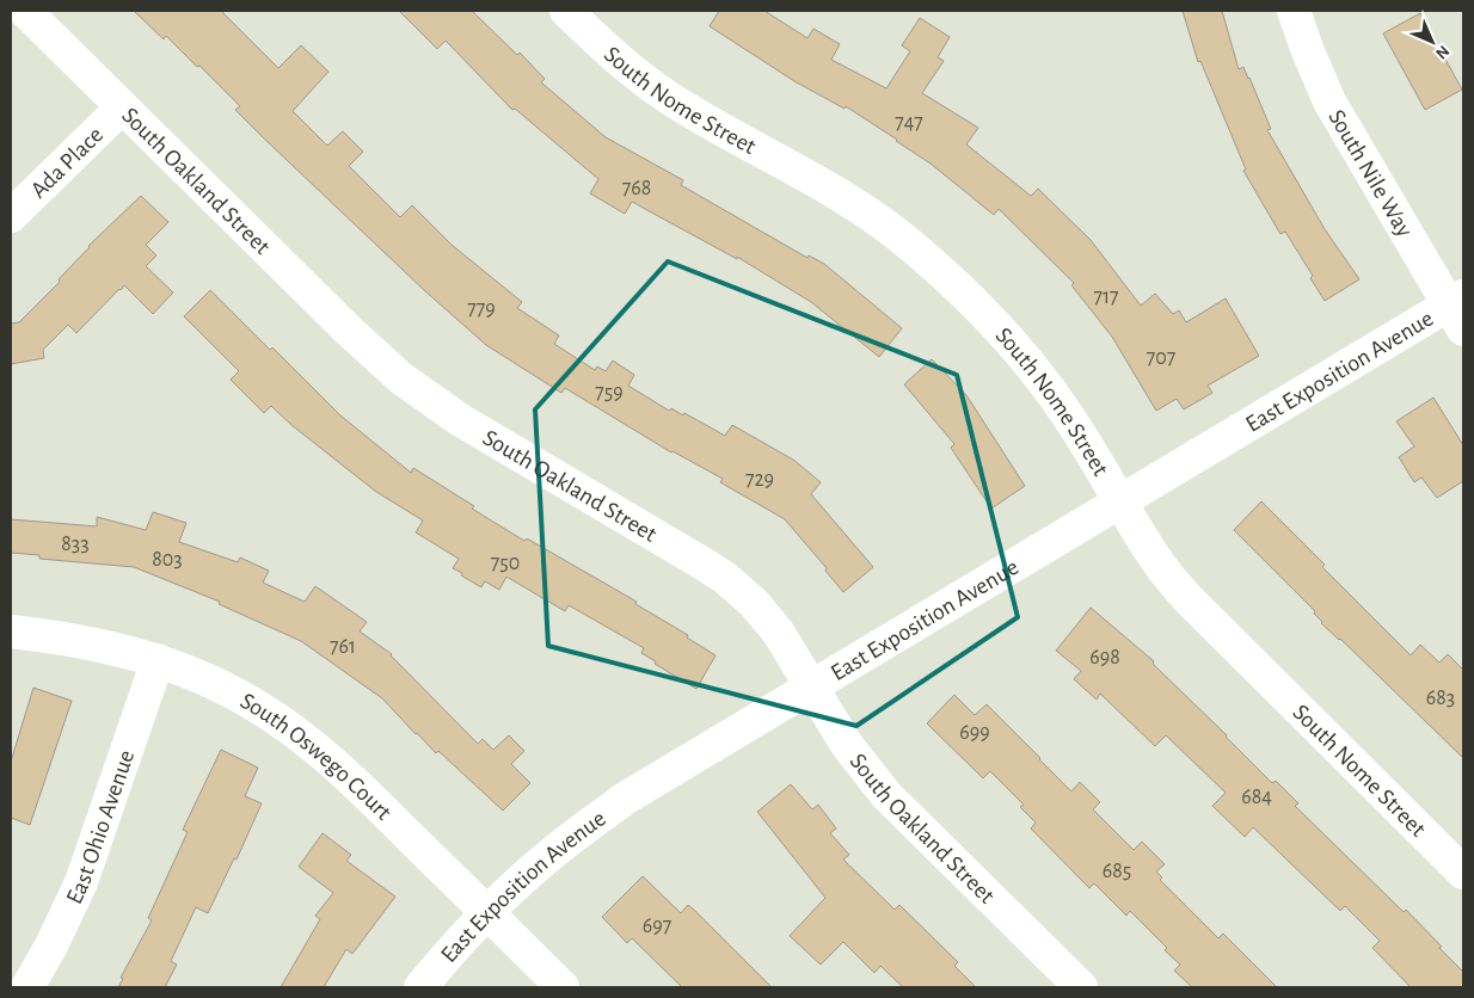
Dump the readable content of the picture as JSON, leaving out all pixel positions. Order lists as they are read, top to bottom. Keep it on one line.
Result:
{"streets":{"street":["South Nome Street","Ada Place","South Nile Way","South Oakland Street","East Exposition Avenue","South Oswego Court","East Ohio Avenue"]},"crossings":[["South Nome Street","East Exposition Avenue"],["Ada Place","South Oakland Street"],["South Nile Way","East Exposition Avenue"],["South Oakland Street","East Exposition Avenue"],["East Exposition Avenue","South Oswego Court"],["South Oswego Court","East Ohio Avenue"]],"house_numbers":["747","768","717","779","707","759","729","833","803","750","761","698","683","699","684","685","697"],"north":"bottom right"}
